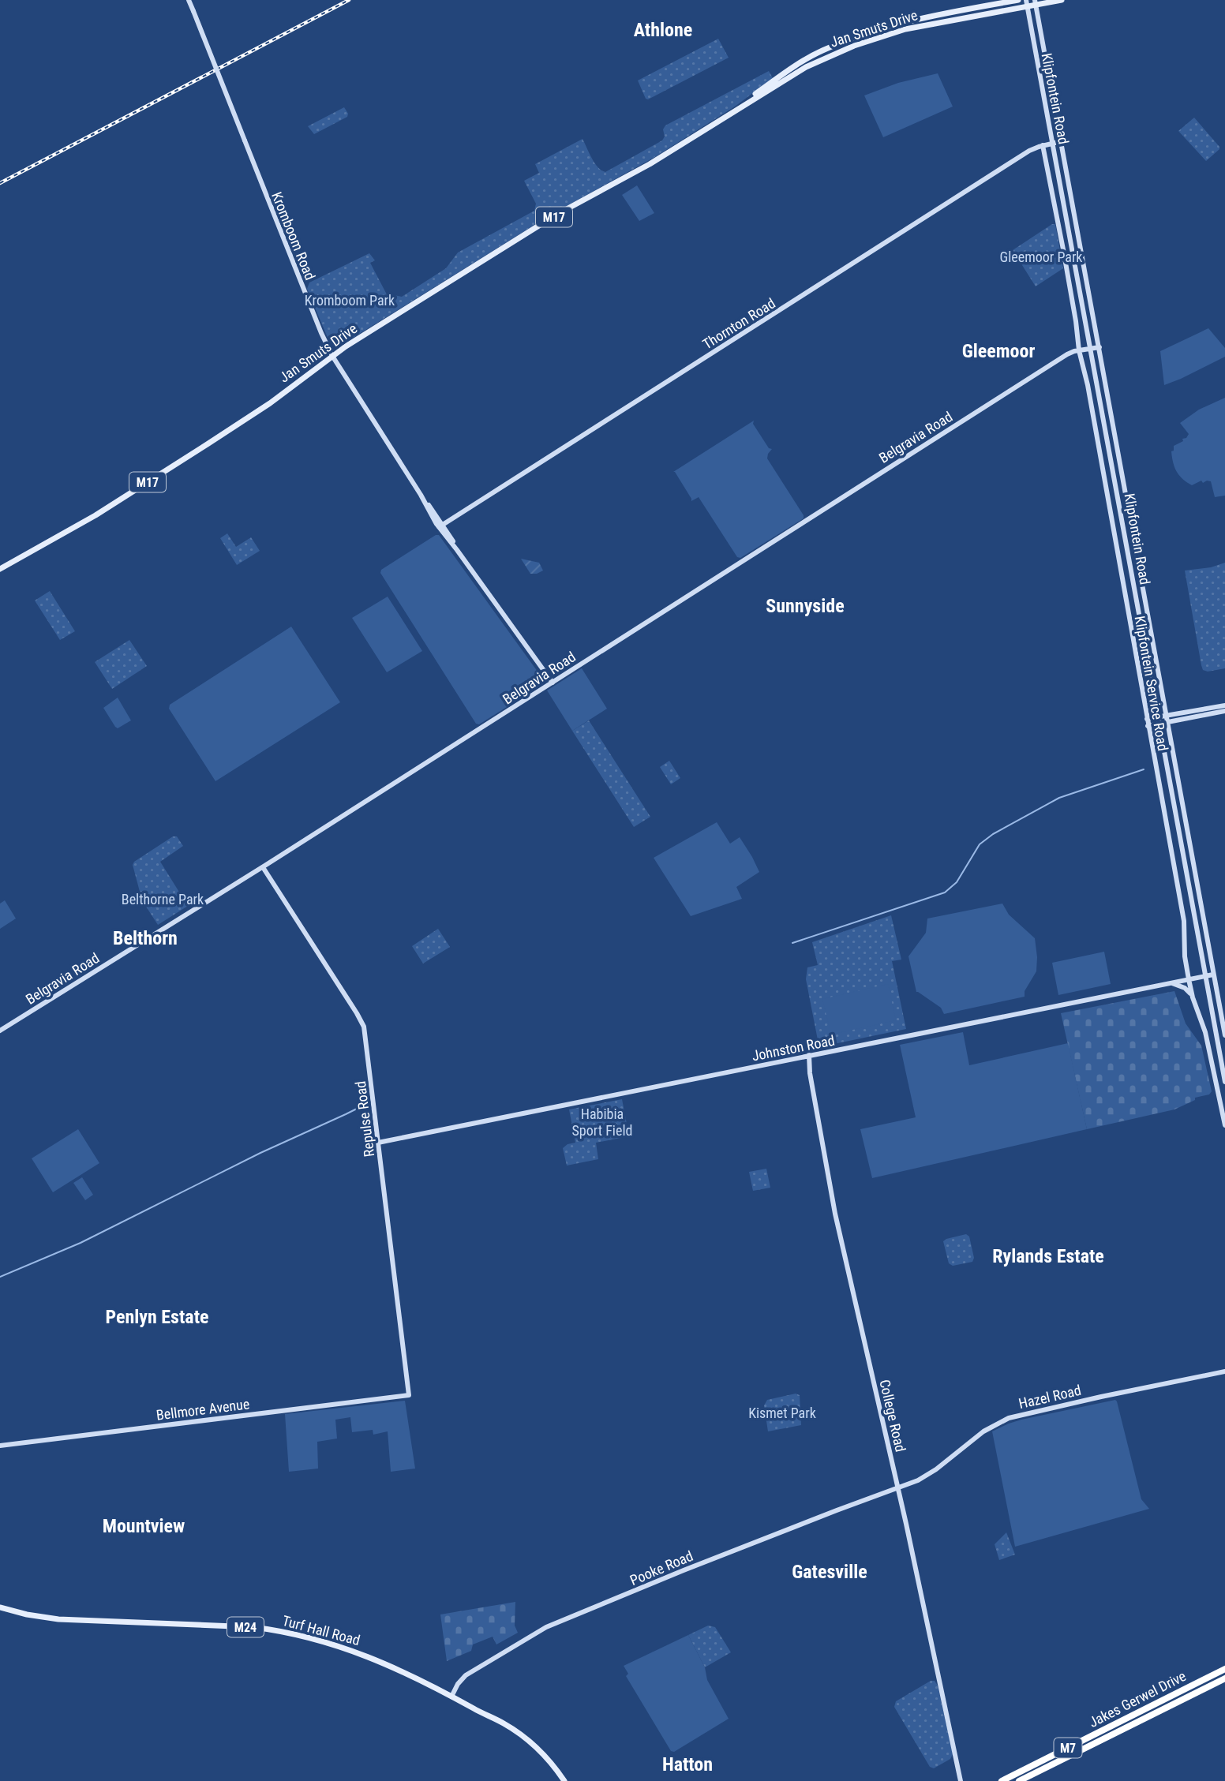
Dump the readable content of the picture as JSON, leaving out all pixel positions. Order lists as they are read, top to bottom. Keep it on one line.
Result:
{"streets":{"highway":["Jakes Gerwel Drive","M7"],"main road":["Jan Smuts Drive","M17","M24","Turf Hall Road"],"street":["Klipfontein Road","Kromboom Road","Thornton Road","Belgravia Road","Klipfontein Service Road","Johnston Road","Repulse Road","Hazel Road","Bellmore Avenue","College Road","Pooke Road"]},"crossings":[["Jan Smuts Drive","Klipfontein Road"],["Jan Smuts Drive","Kromboom Road"],["Klipfontein Road","Thornton Road"],["Klipfontein Road","Belgravia Road"],["Klipfontein Road","Johnston Road"],["Kromboom Road","Thornton Road"],["Kromboom Road","Belgravia Road"],["Thornton Road","Klipfontein Service Road"],["Belgravia Road","Klipfontein Service Road"],["Belgravia Road","Repulse Road"],["Klipfontein Service Road","Johnston Road"],["Johnston Road","Repulse Road"],["Johnston Road","College Road"],["Repulse Road","Bellmore Avenue"],["Hazel Road","College Road"],["Hazel Road","Pooke Road"],["College Road","Pooke Road"],["Pooke Road","Turf Hall Road"]],"districts":["Athlone","Gleemoor","Sunnyside","Belthorn","Rylands Estate","Penlyn Estate","Mountview","Gatesville","Hatton"],"parks":["Gleemoor Park","Kromboom Park","Belthorne Park","Habibia Sport Field","Kismet Park"]}
